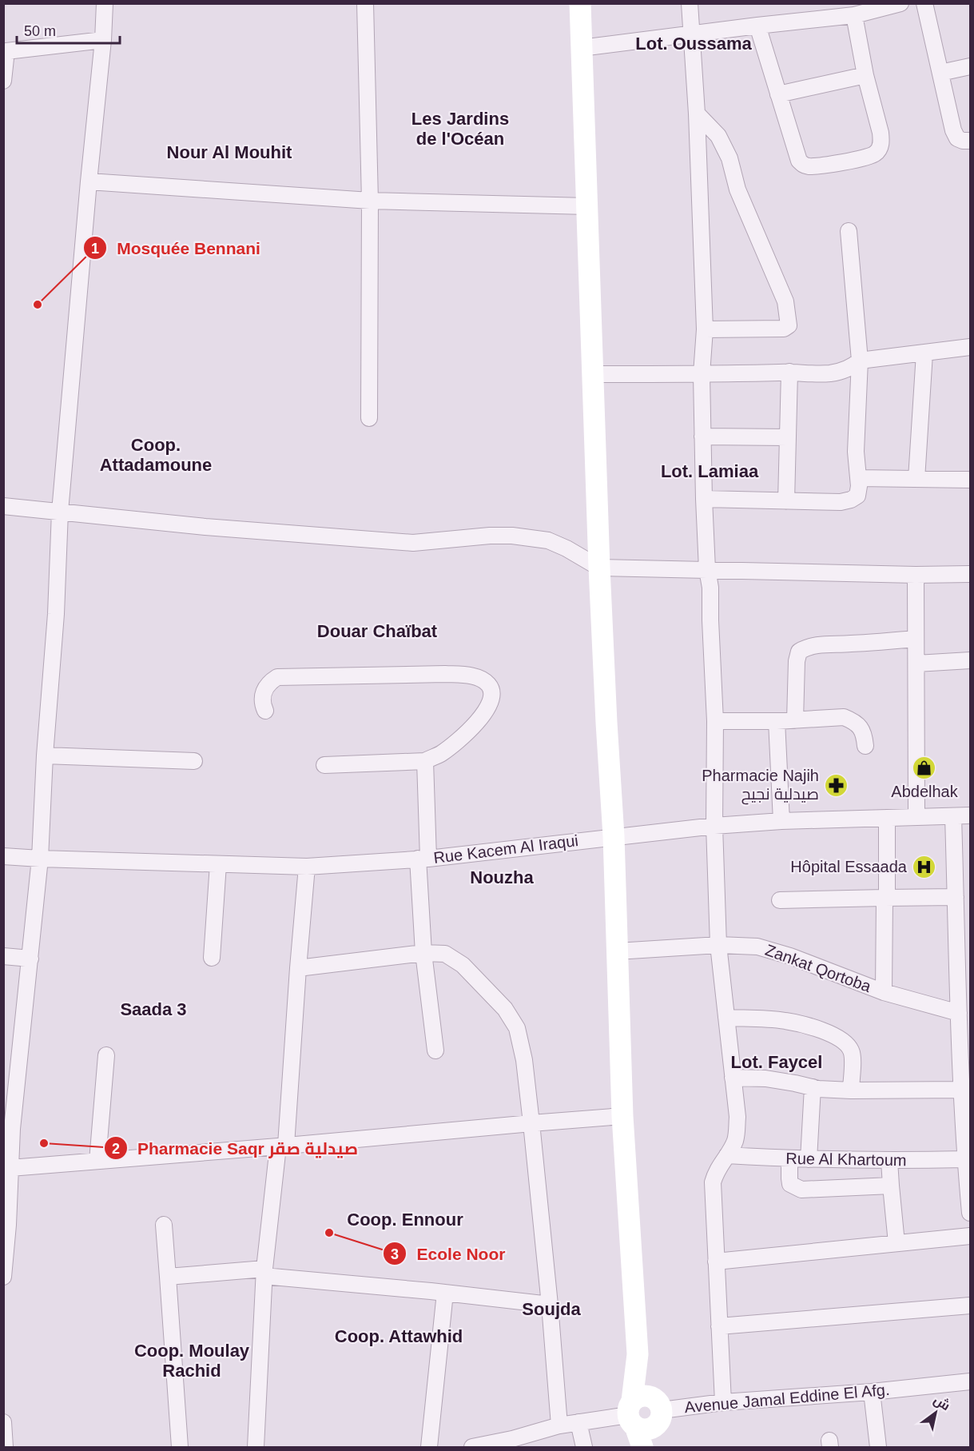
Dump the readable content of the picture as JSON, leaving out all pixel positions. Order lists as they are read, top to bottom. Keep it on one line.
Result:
{"streets":{"street":["Rue Kacem Al Iraqui","Zankat Qortoba","Rue Al Khartoum","Avenue Jamal Eddine El Afg."]},"districts":["Lot. Oussama","Les Jardins de l'Océan","Nour Al Mouhit","Coop. Attadamoune","Lot. Lamiaa","Douar Chaïbat","Nouzha","Saada 3","Lot. Faycel","Coop. Ennour","Soujda","Coop. Attawhid","Coop. Moulay Rachid"],"places":{"other":["Mosquée Bennani","Pharmacie Saqr صيدلية صقر","Ecole Noor"],"shop":["Abdelhak"],"pharmacy":["Pharmacie Najih صيدلية نجيح"],"hospital":["Hôpital Essaada"]},"scale_bar":"50 m","north":"top right"}
